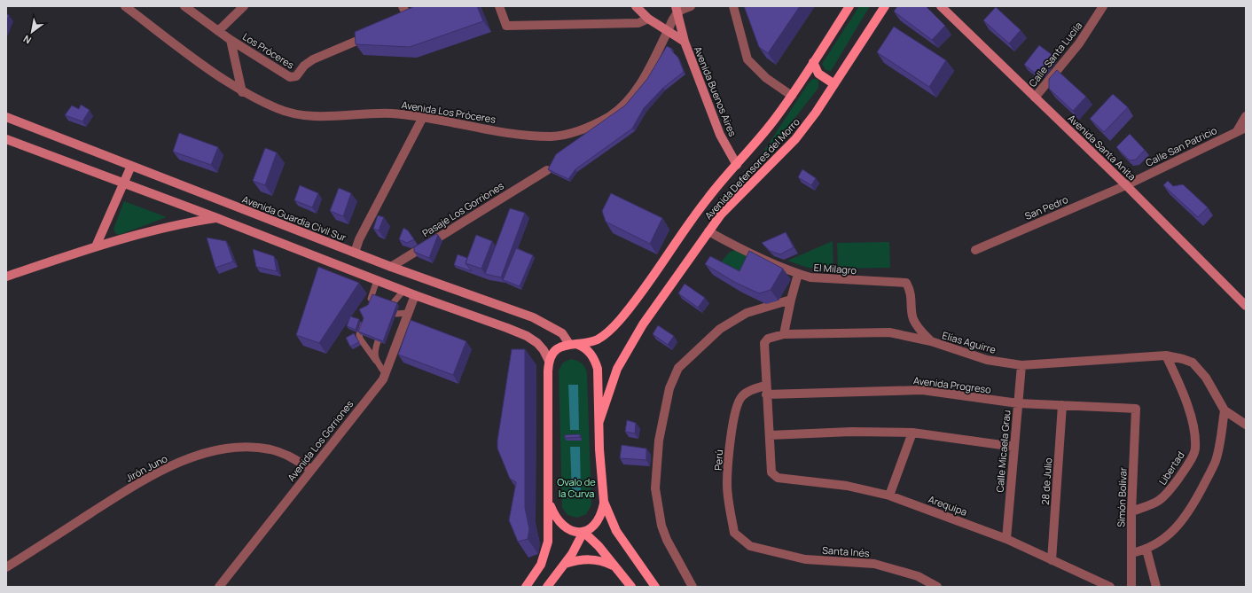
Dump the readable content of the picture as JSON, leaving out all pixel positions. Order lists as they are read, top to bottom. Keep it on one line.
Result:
{"streets":{"main road":["Avenida Buenos Aires","Avenida Santa Anita","Avenida Defensores del Morro","Avenida Guardia Civil Sur"],"street":["Los Próceres","Calle Santa Lucila","Avenida Los Próceres","Calle San Patricio","San Pedro","Pasaje Los Gorriones","El Milagro","Elías Aguirre","Avenida Progreso","Avenida Los Gorriones","Calle Micaela Grau","Perú","Jirón Juno","Libertad","28 de Julio","Simón Bolívar","Arequipa","Santa Inés"]},"crossings":[["Calle Santa Lucila","Avenida Santa Anita"],["Avenida Buenos Aires","Avenida Los Próceres"],["Avenida Buenos Aires","Avenida Defensores del Morro"],["Calle San Patricio","Avenida Santa Anita"],["Calle San Patricio","San Pedro"],["Avenida Santa Anita","San Pedro"],["Avenida Defensores del Morro","Avenida Guardia Civil Sur"],["Avenida Defensores del Morro","El Milagro"],["Pasaje Los Gorriones","Avenida Guardia Civil Sur"],["El Milagro","Elías Aguirre"],["Elías Aguirre","Avenida Progreso"],["Elías Aguirre","Calle Micaela Grau"],["Elías Aguirre","Perú"],["Elías Aguirre","Libertad"],["Avenida Progreso","Calle Micaela Grau"],["Avenida Progreso","Perú"],["Avenida Progreso","28 de Julio"],["Avenida Progreso","Simón Bolívar"],["Avenida Los Gorriones","Jirón Juno"],["Calle Micaela Grau","Arequipa"],["Perú","Santa Inés"],["Libertad","Simón Bolívar"],["28 de Julio","Arequipa"]],"parks":["Ovalo de la Curva"],"north":"bottom left"}
